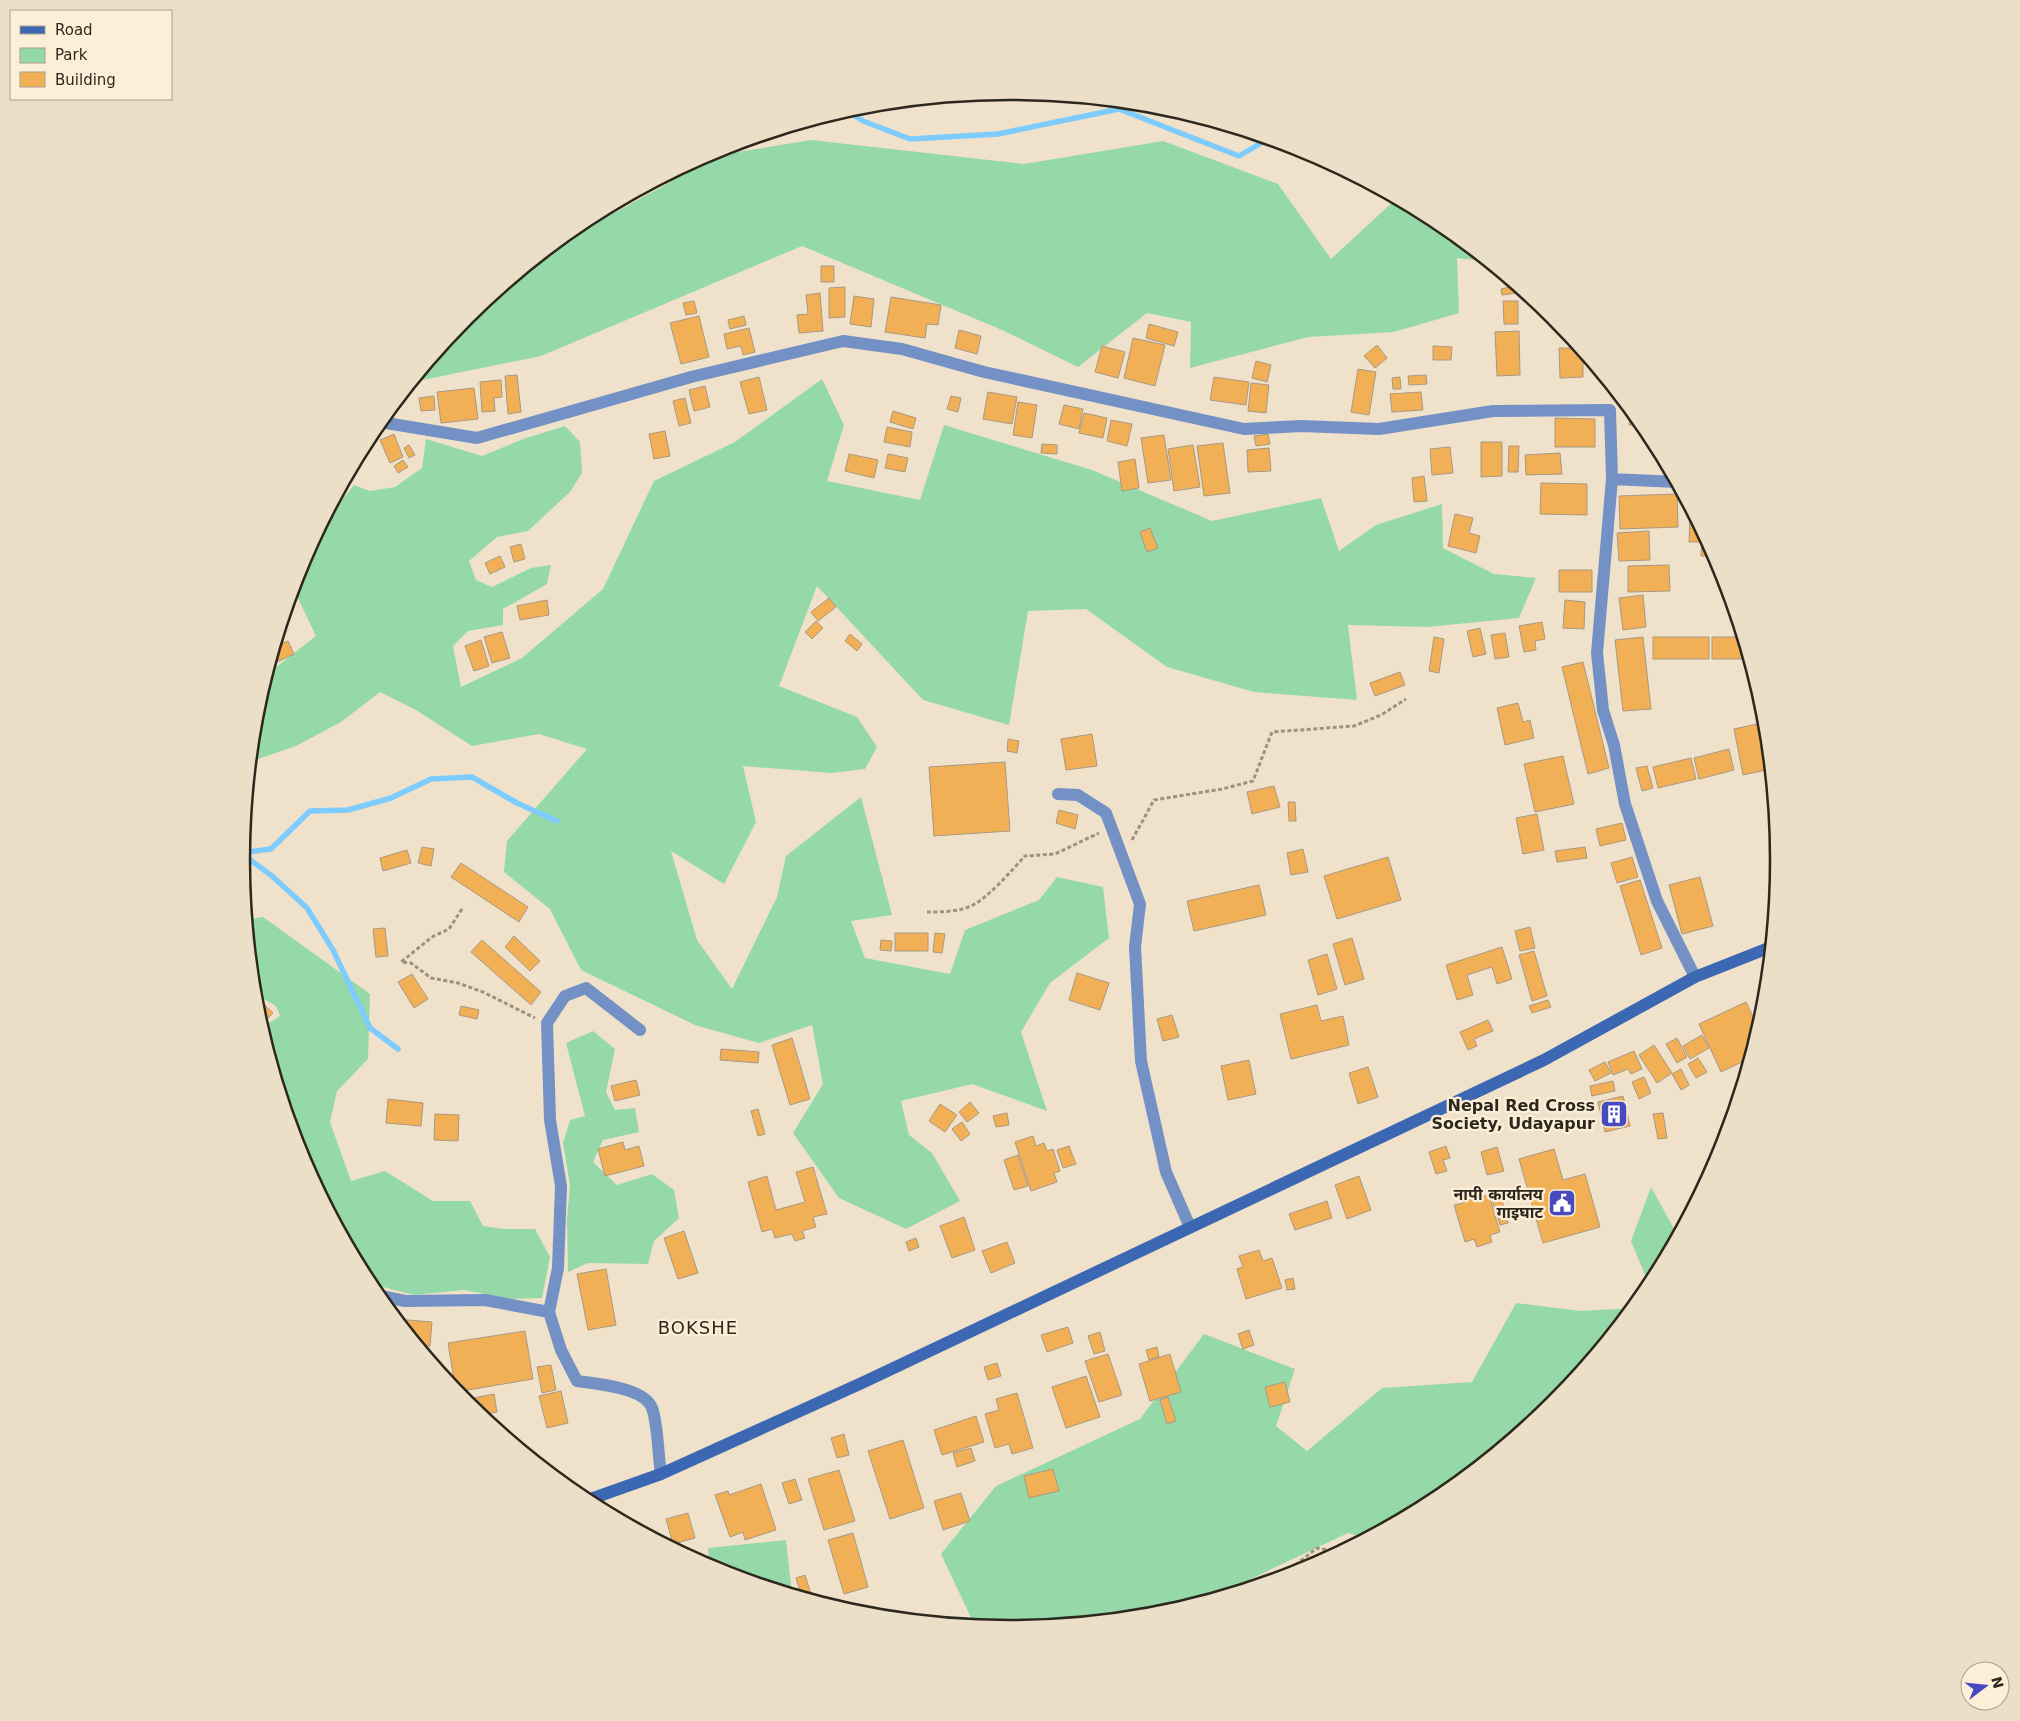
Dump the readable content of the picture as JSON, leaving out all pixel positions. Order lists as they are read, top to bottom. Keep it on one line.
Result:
{"districts":["BOKSHE"],"places":{"building":["Nepal Red Cross Society, Udayapur"],"public building":["नापी कार्यालय गाइघाट"]},"legend":["Road","Park","Building"],"north":"right"}
